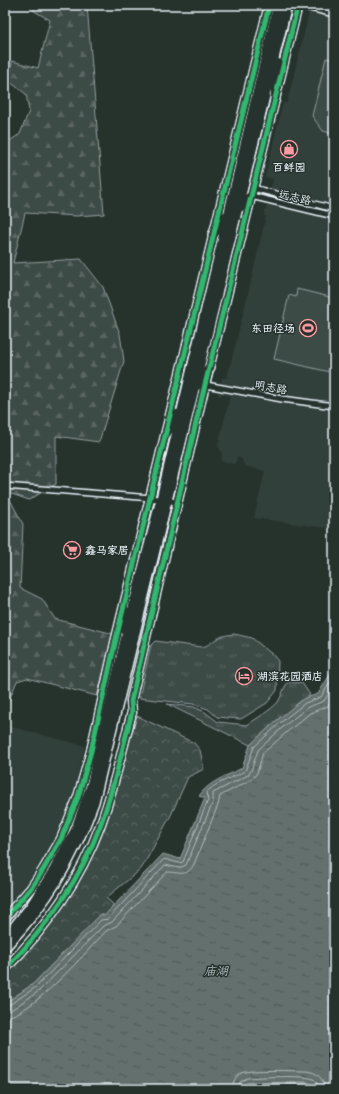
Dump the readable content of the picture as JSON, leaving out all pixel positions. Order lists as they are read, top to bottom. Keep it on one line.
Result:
{"streets":{"street":["远志路","明志路"]},"water":["庙湖"],"places":{"shop":["百鲜园"],"sports":["东田径场"],"supermarket":["鑫马家居"],"hotel":["湖滨花园酒店"]}}
